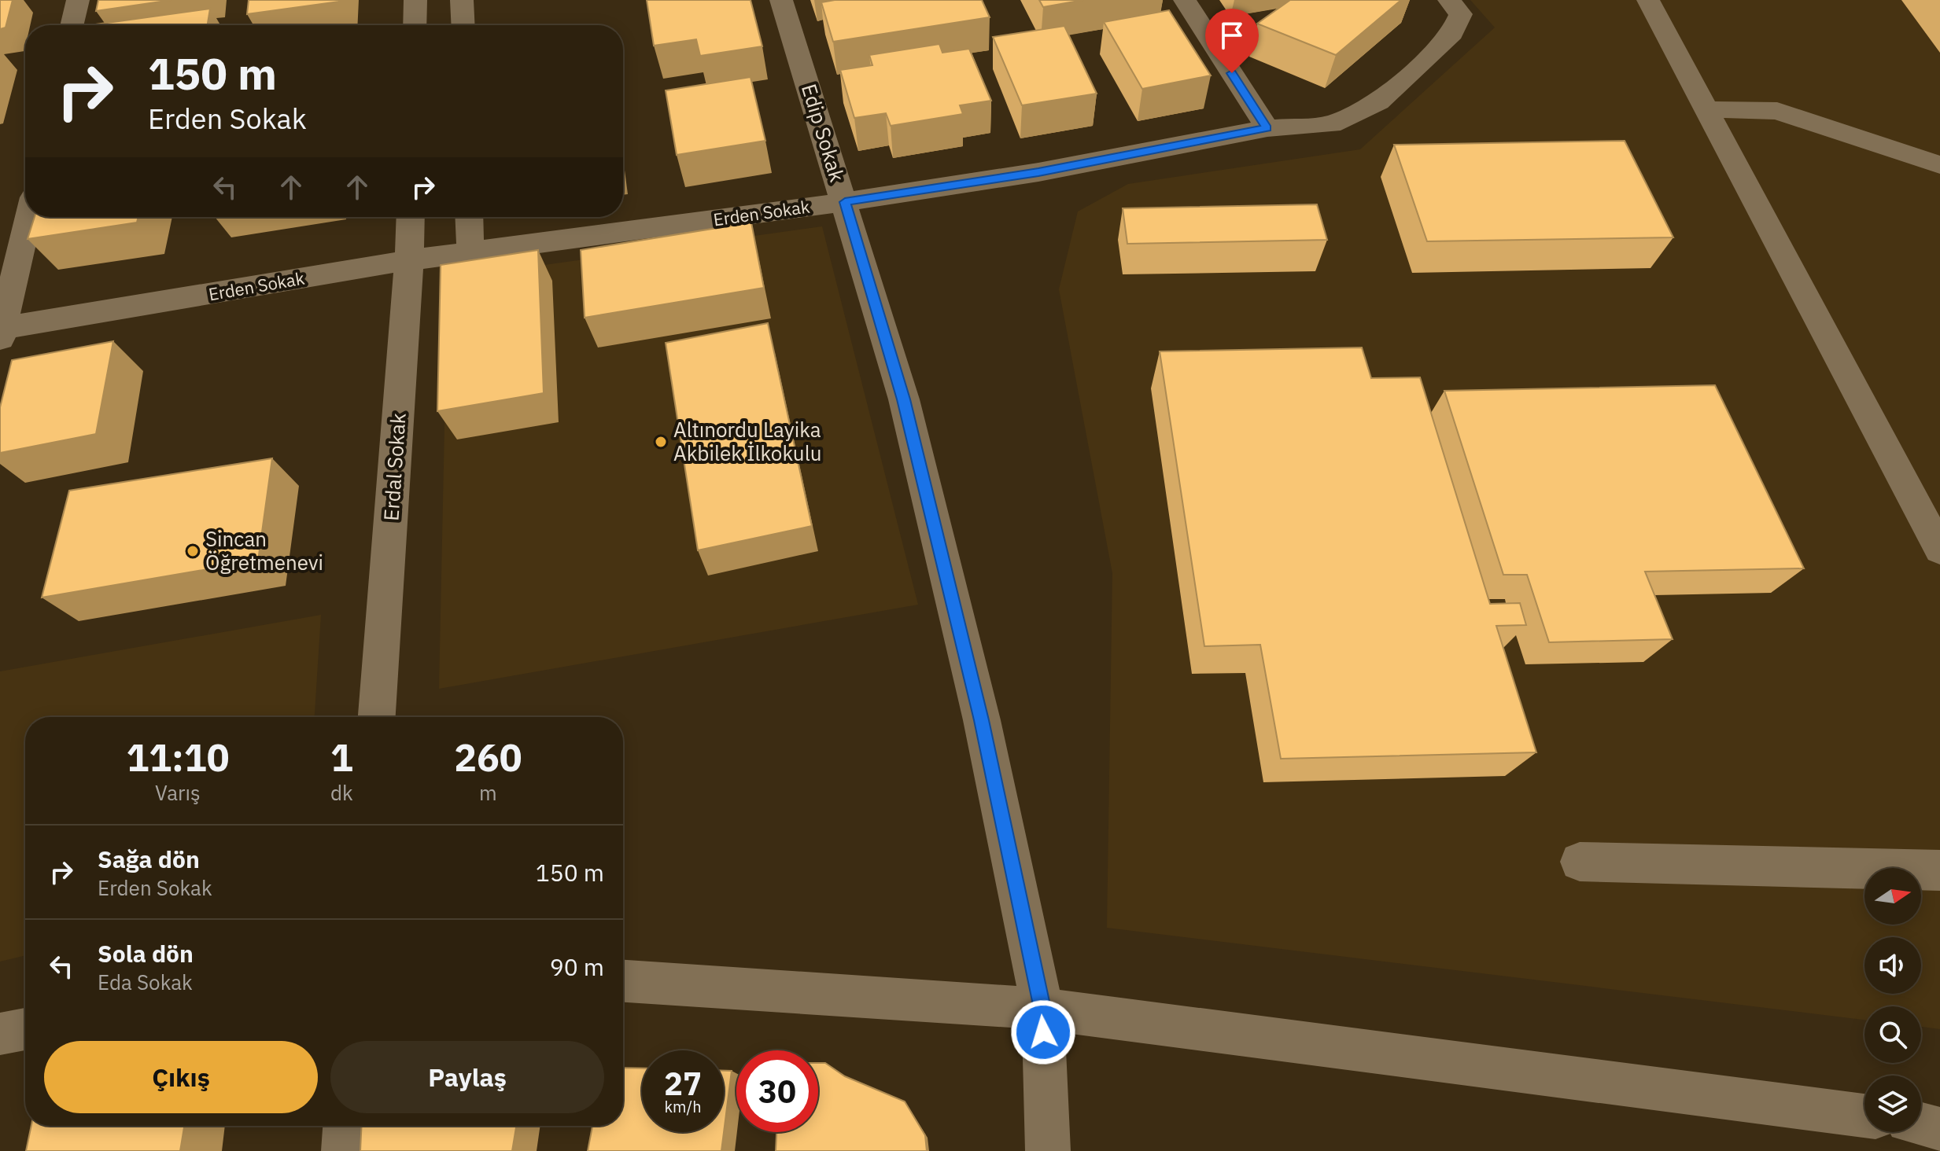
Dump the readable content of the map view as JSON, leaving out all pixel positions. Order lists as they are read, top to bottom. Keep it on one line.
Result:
{"streets":{"street":["Edip Sokak","Erden Sokak","Erdal Sokak"]},"crossings":[["Edip Sokak","Erden Sokak"],["Erden Sokak","Erdal Sokak"]],"places":["Altınordu Layika Akbilek İlkokulu","Sincan Öğretmenevi"],"north":"right","page":{"turn":["150 m","Erden Sokak"],"eta":["11:10","Varış","1","dk","260","m"],"list":[{"name":"Sağa dön","note":"Erden Sokak","value":"150 m"},{"name":"Sola dön","note":"Eda Sokak","value":"90 m"}],"buttons":["Çıkış","Paylaş"],"speed":"27 km/h","limit":"30"}}
